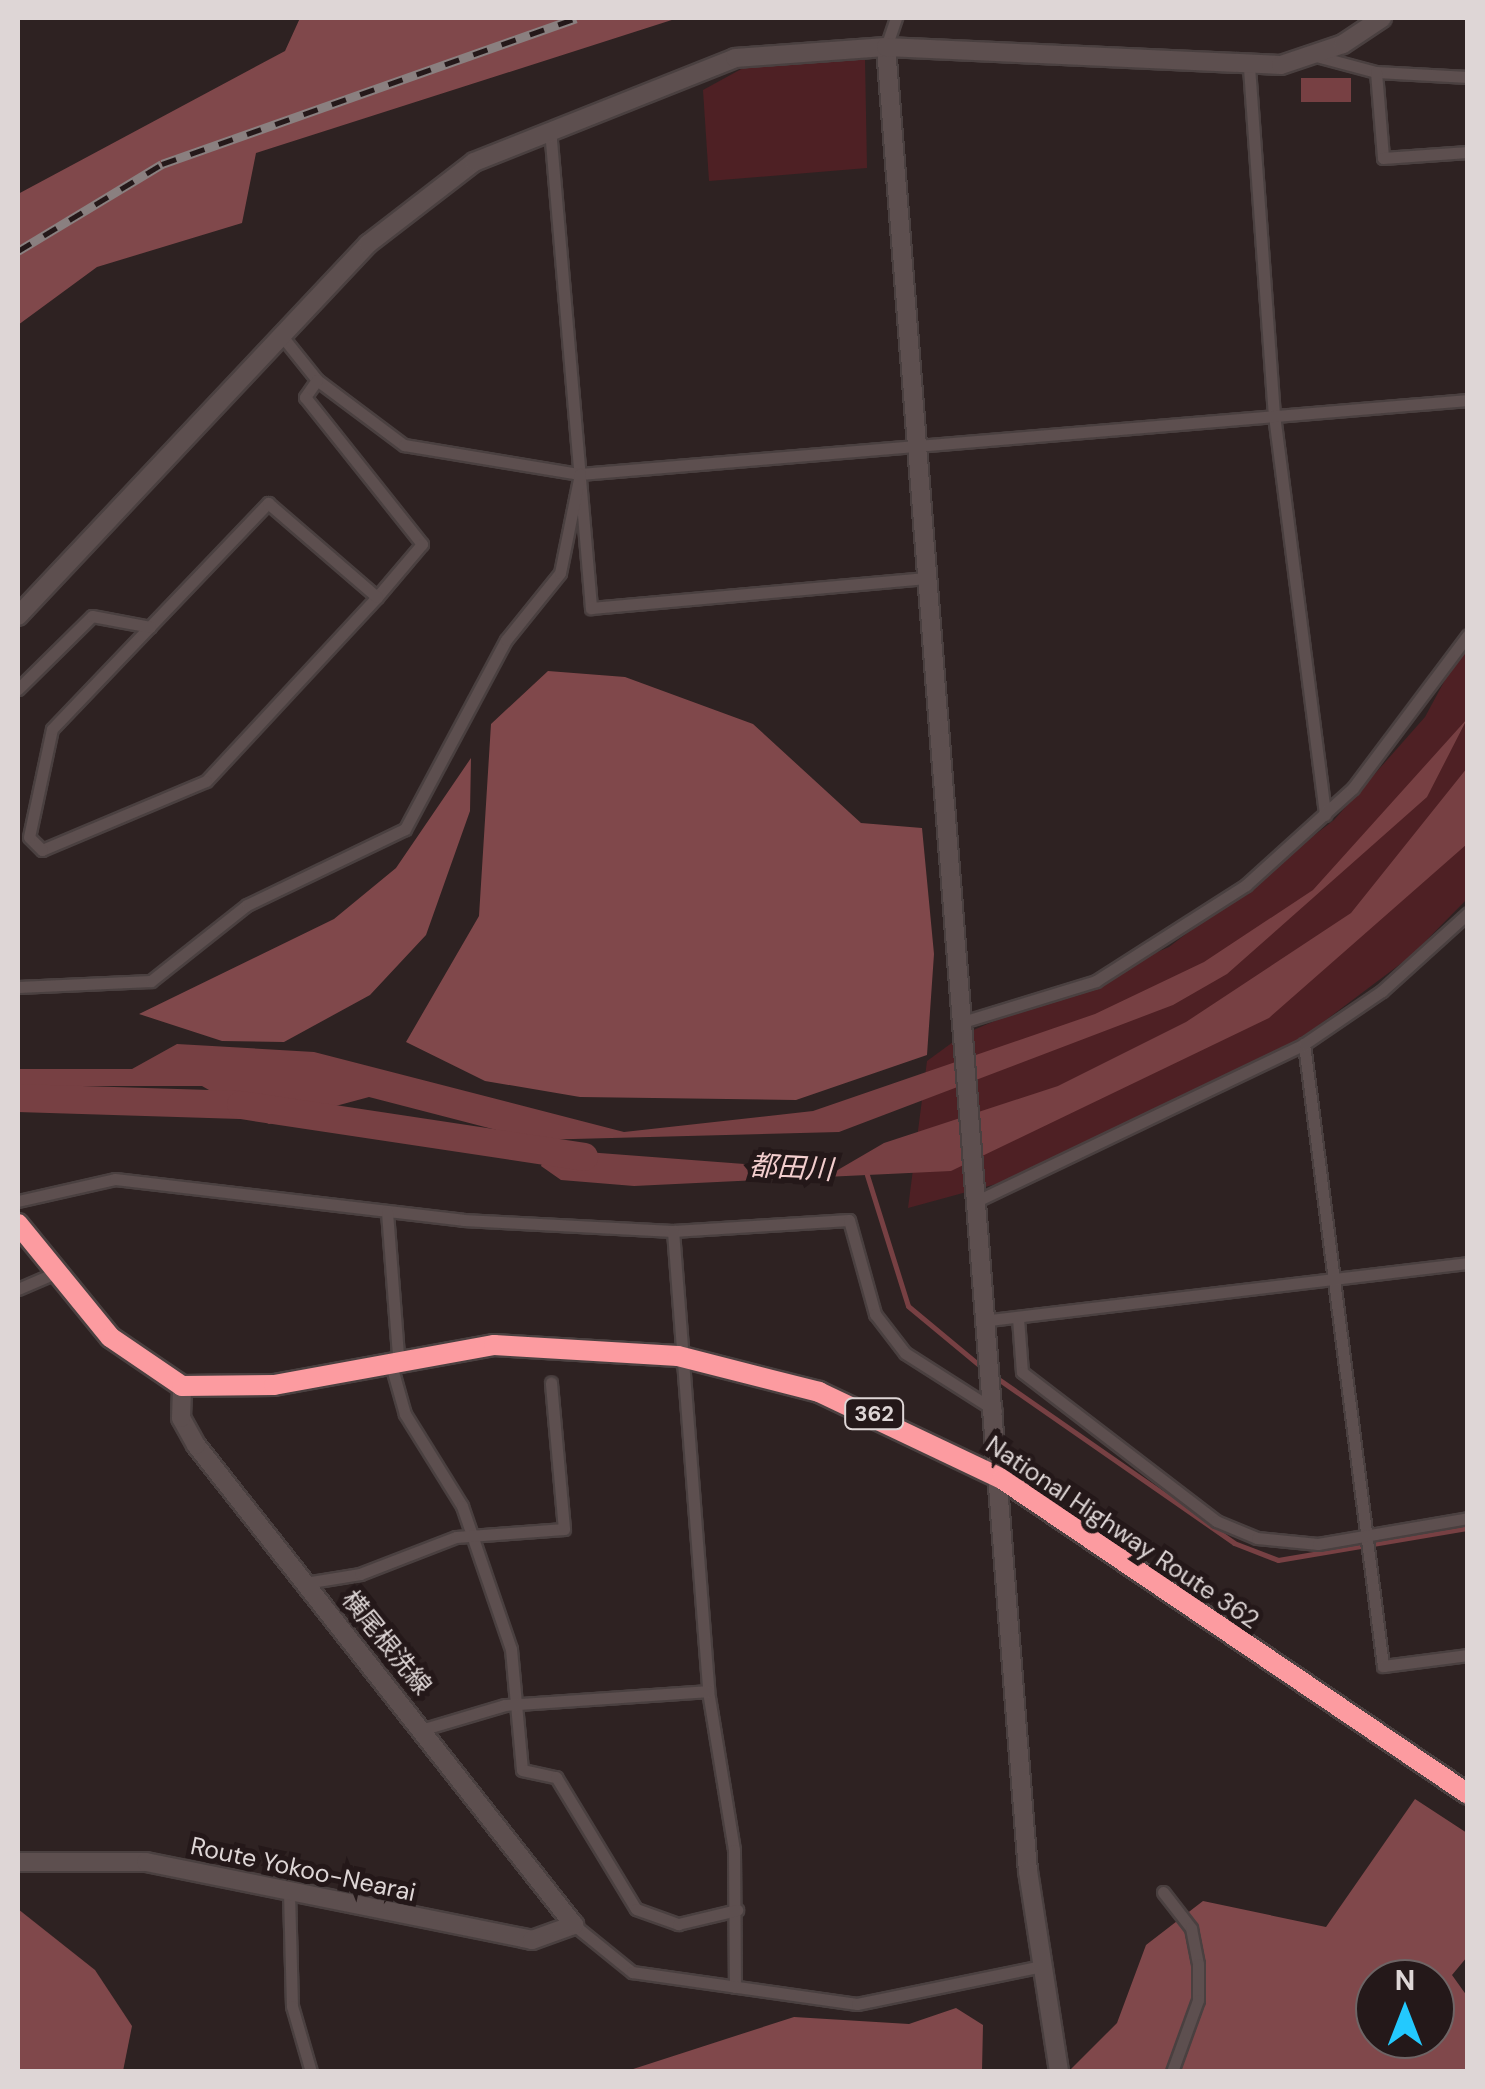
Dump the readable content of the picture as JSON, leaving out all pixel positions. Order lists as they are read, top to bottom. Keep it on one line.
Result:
{"streets":{"highway":["362","National Highway Route 362"],"street":["横尾根洗線","Route Yokoo-Nearai"]},"crossings":[["National Highway Route 362","横尾根洗線"],["横尾根洗線","Route Yokoo-Nearai"]],"water":["都田川"],"north":"top"}
